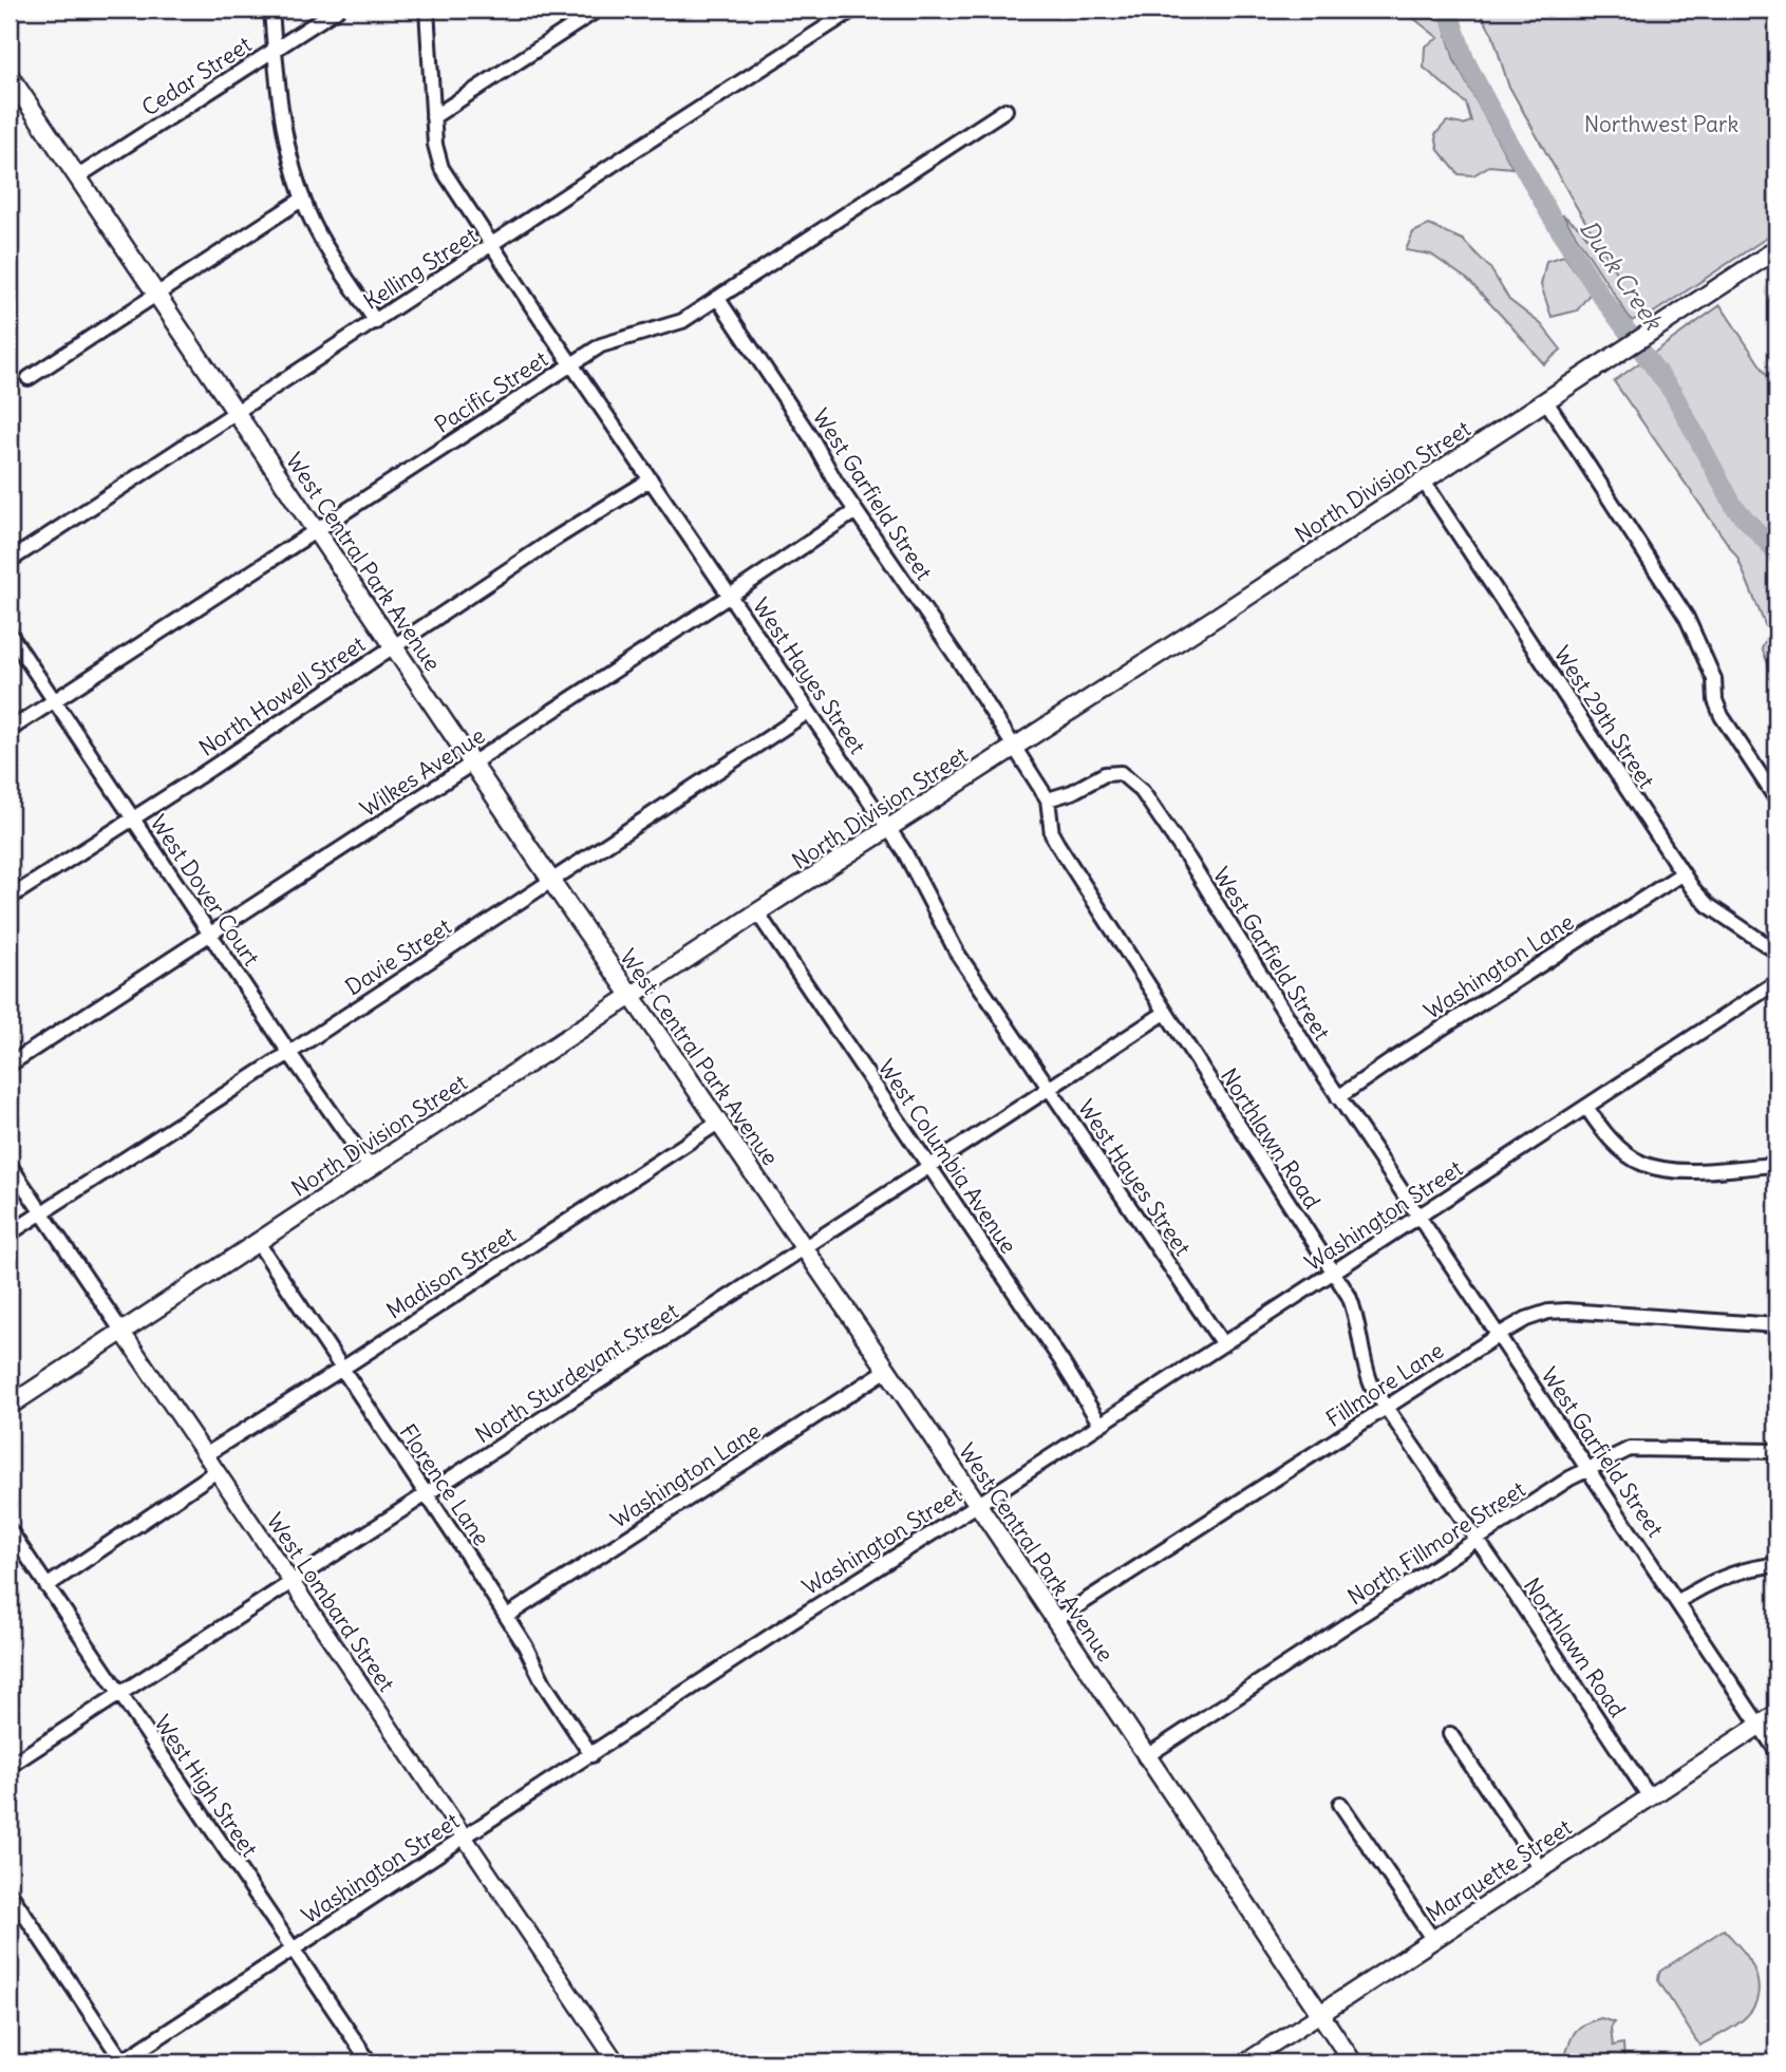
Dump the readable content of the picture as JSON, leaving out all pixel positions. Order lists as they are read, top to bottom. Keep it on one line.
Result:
{"streets":{"main road":["North Division Street","West Central Park Avenue","Marquette Street"],"street":["Cedar Street","Kelling Street","Pacific Street","West Garfield Street","West Hayes Street","North Howell Street","West 29th Street","Wilkes Avenue","West Dover Court","Davie Street","Washington Lane","Northlawn Road","West Columbia Avenue","Washington Street","Madison Street","North Sturdevant Street","Fillmore Lane","Florence Lane","North Fillmore Street","West Lombard Street","West High Street"]},"crossings":[["Cedar Street","West Central Park Avenue"],["Kelling Street","West Central Park Avenue"],["Kelling Street","West Hayes Street"],["Pacific Street","West Garfield Street"],["Pacific Street","West Central Park Avenue"],["Pacific Street","West Hayes Street"],["Pacific Street","West Dover Court"],["North Division Street","West Garfield Street"],["North Division Street","West Central Park Avenue"],["North Division Street","West Hayes Street"],["North Division Street","West 29th Street"],["North Division Street","West Dover Court"],["North Division Street","West Columbia Avenue"],["North Division Street","Florence Lane"],["North Division Street","West Lombard Street"],["West Garfield Street","Wilkes Avenue"],["West Garfield Street","Washington Lane"],["West Garfield Street","Northlawn Road"],["West Garfield Street","Washington Street"],["West Garfield Street","Fillmore Lane"],["West Garfield Street","North Fillmore Street"],["West Garfield Street","Marquette Street"],["West Central Park Avenue","North Howell Street"],["West Central Park Avenue","Wilkes Avenue"],["West Central Park Avenue","Davie Street"],["West Central Park Avenue","Washington Lane"],["West Central Park Avenue","Washington Street"],["West Central Park Avenue","Madison Street"],["West Central Park Avenue","North Sturdevant Street"],["West Central Park Avenue","Fillmore Lane"],["West Central Park Avenue","North Fillmore Street"],["West Central Park Avenue","Marquette Street"],["West Hayes Street","North Howell Street"],["West Hayes Street","Wilkes Avenue"],["West Hayes Street","Davie Street"],["West Hayes Street","Washington Street"],["West Hayes Street","North Sturdevant Street"],["North Howell Street","West Dover Court"],["West 29th Street","Washington Lane"],["Wilkes Avenue","West Dover Court"],["West Dover Court","Davie Street"],["Davie Street","West Lombard Street"],["Washington Lane","Florence Lane"],["Northlawn Road","Washington Street"],["Northlawn Road","North Sturdevant Street"],["Northlawn Road","Fillmore Lane"],["Northlawn Road","North Fillmore Street"],["Northlawn Road","Marquette Street"],["West Columbia Avenue","Washington Street"],["West Columbia Avenue","North Sturdevant Street"],["Washington Street","Florence Lane"],["Washington Street","West Lombard Street"],["Washington Street","West High Street"],["Madison Street","Florence Lane"],["Madison Street","West Lombard Street"],["North Sturdevant Street","Florence Lane"],["North Sturdevant Street","West Lombard Street"],["North Sturdevant Street","West High Street"]],"water":["Duck Creek"],"parks":["Northwest Park"]}
